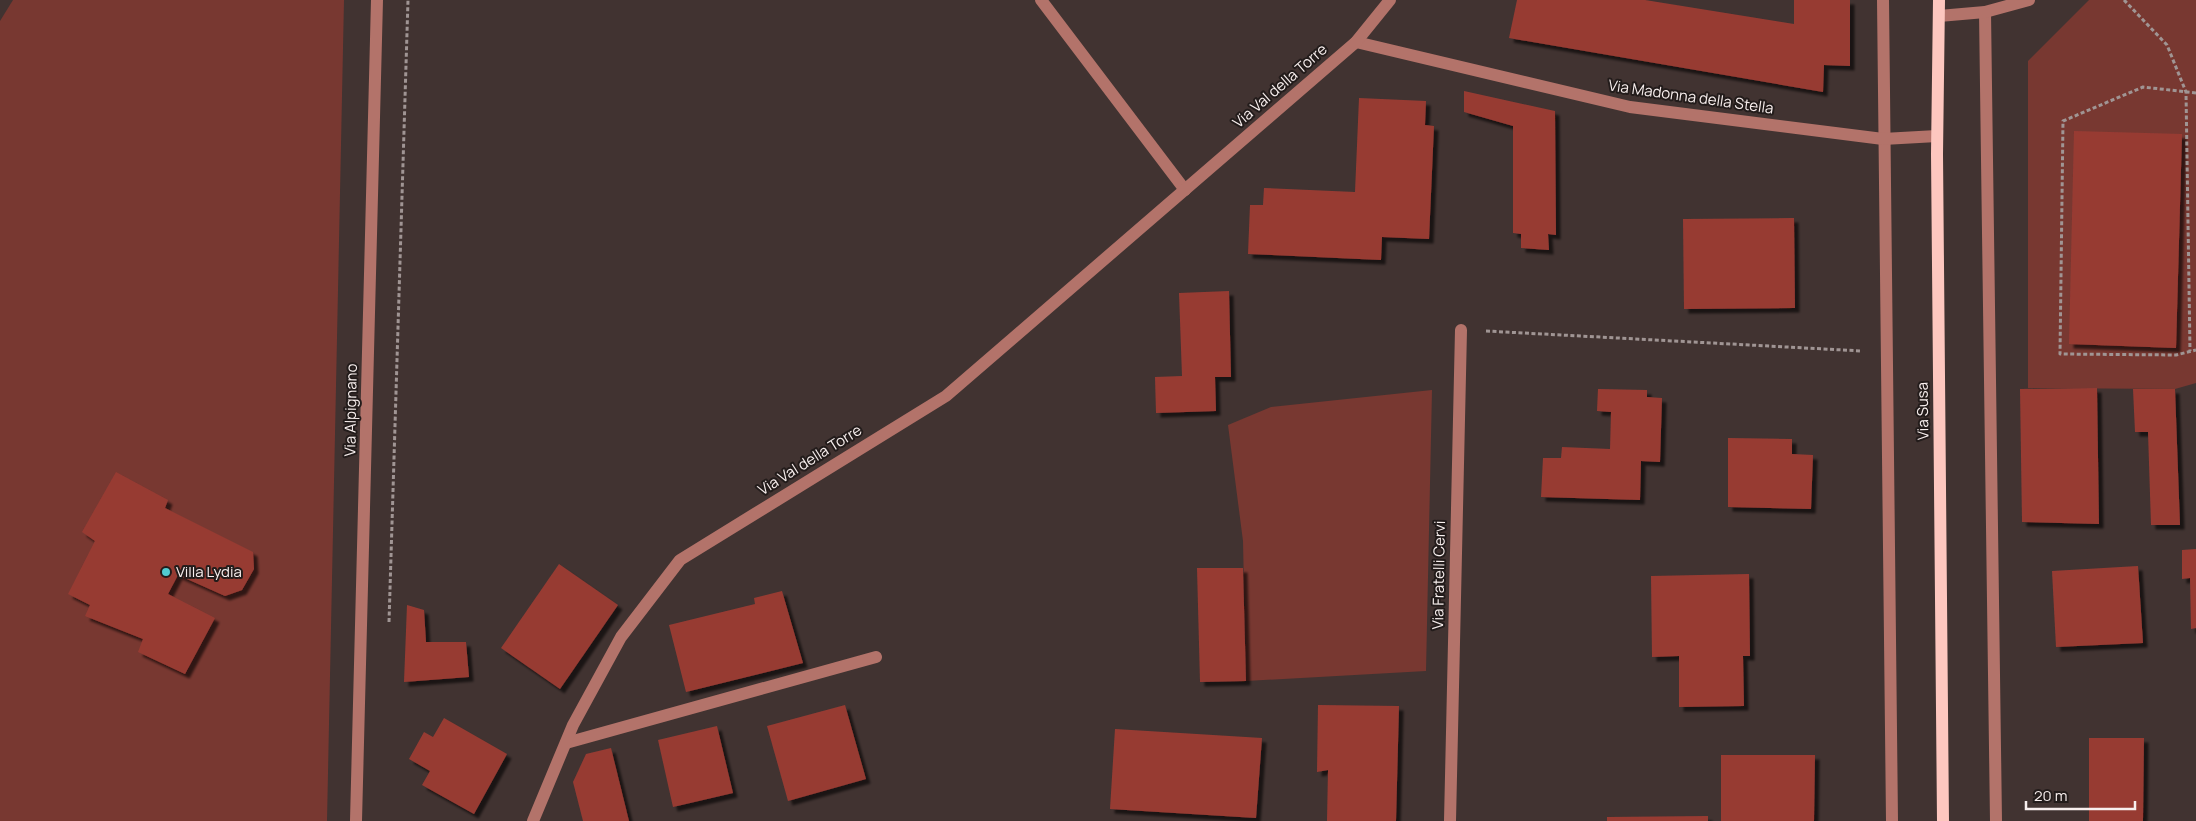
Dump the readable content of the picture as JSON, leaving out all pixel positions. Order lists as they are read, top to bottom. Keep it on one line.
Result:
{"streets":{"main road":["Via Susa"],"street":["Via Val della Torre","Via Madonna della Stella","Via Alpignano","Via Fratelli Cervi"]},"crossings":[["Via Val della Torre","Via Madonna della Stella"],["Via Madonna della Stella","Via Susa"]],"places":["Villa Lydia"],"scale_bar":"20 m"}
